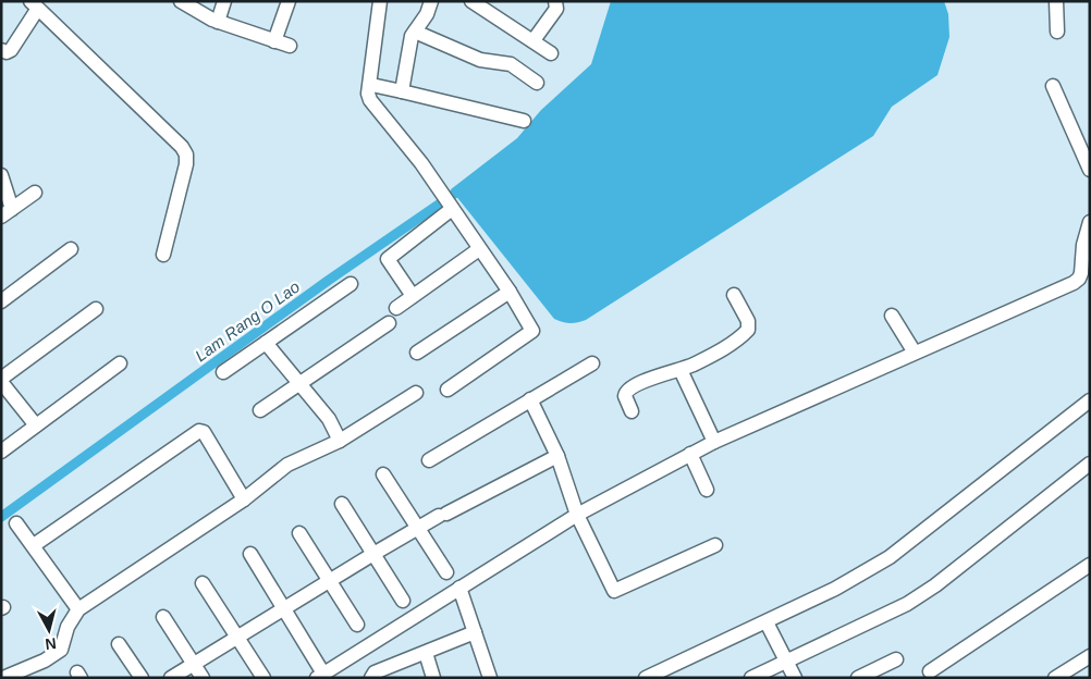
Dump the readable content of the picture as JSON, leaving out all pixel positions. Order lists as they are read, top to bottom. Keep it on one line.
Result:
{"water":["Lam Rang O Lao"],"north":"bottom"}
